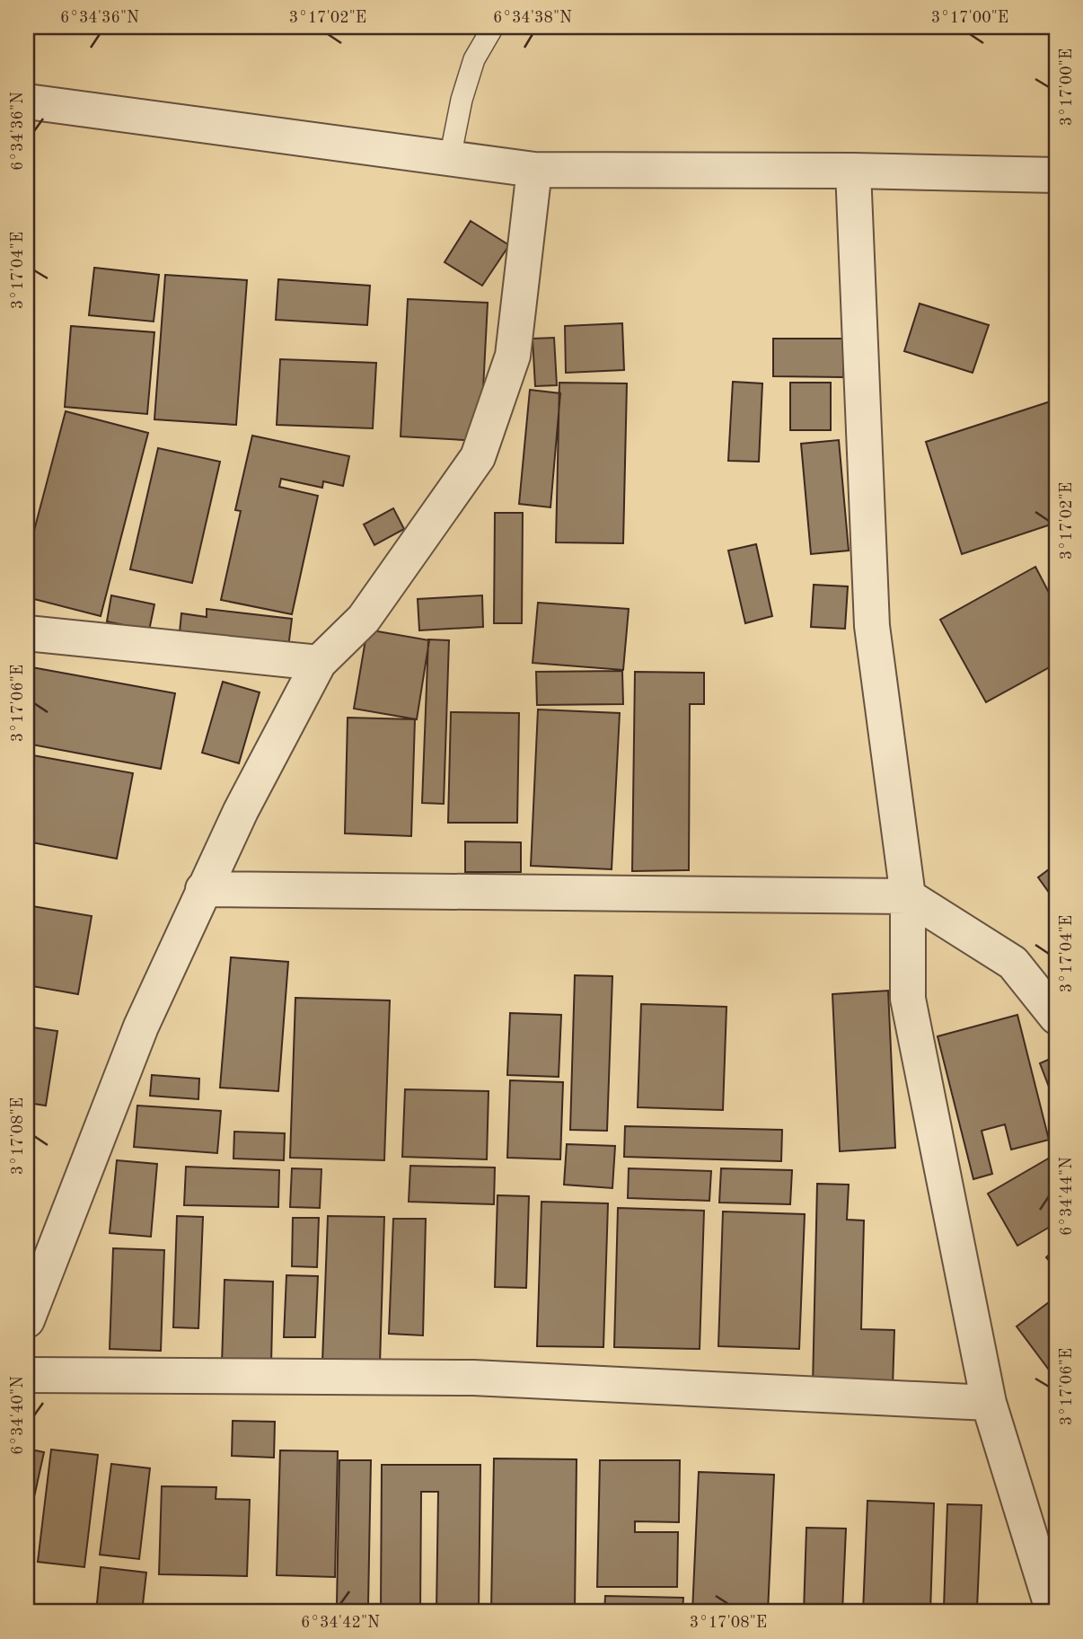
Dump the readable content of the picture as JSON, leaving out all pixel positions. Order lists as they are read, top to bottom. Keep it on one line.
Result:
{"coordinates":["6°34'36\"N","3°17'02\"E","6°34'38\"N","3°17'00\"E","3°17'04\"E","3°17'06\"E","3°17'08\"E","6°34'44\"N","6°34'40\"N","6°34'42\"N"]}
